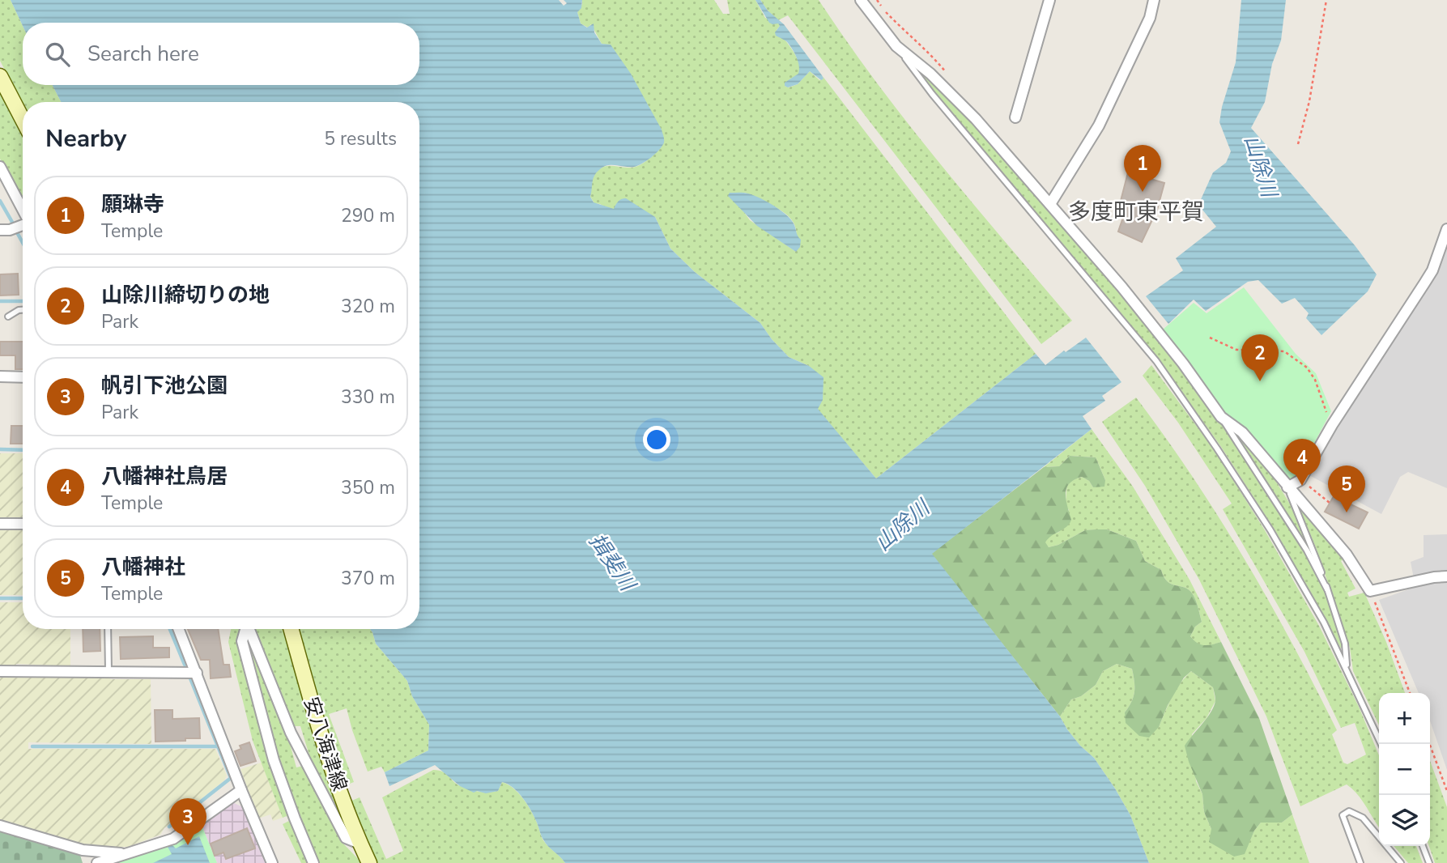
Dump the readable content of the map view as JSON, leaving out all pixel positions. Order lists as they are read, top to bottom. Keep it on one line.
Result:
{"streets":{"main road":["安八海津線"]},"districts":["多度町東平賀"],"water":["山除川","揖斐川"],"page":{"search":"Search here","heading":["Nearby","5 results"],"pins":["1","2","4","5","3"],"list":[{"mark":"1","name":"願琳寺","note":"Temple","value":"290 m"},{"mark":"2","name":"山除川締切りの地","note":"Park","value":"320 m"},{"mark":"3","name":"帆引下池公園","note":"Park","value":"330 m"},{"mark":"4","name":"八幡神社鳥居","note":"Temple","value":"350 m"},{"mark":"5","name":"八幡神社","note":"Temple","value":"370 m"}],"map_buttons":["+","−"]}}
